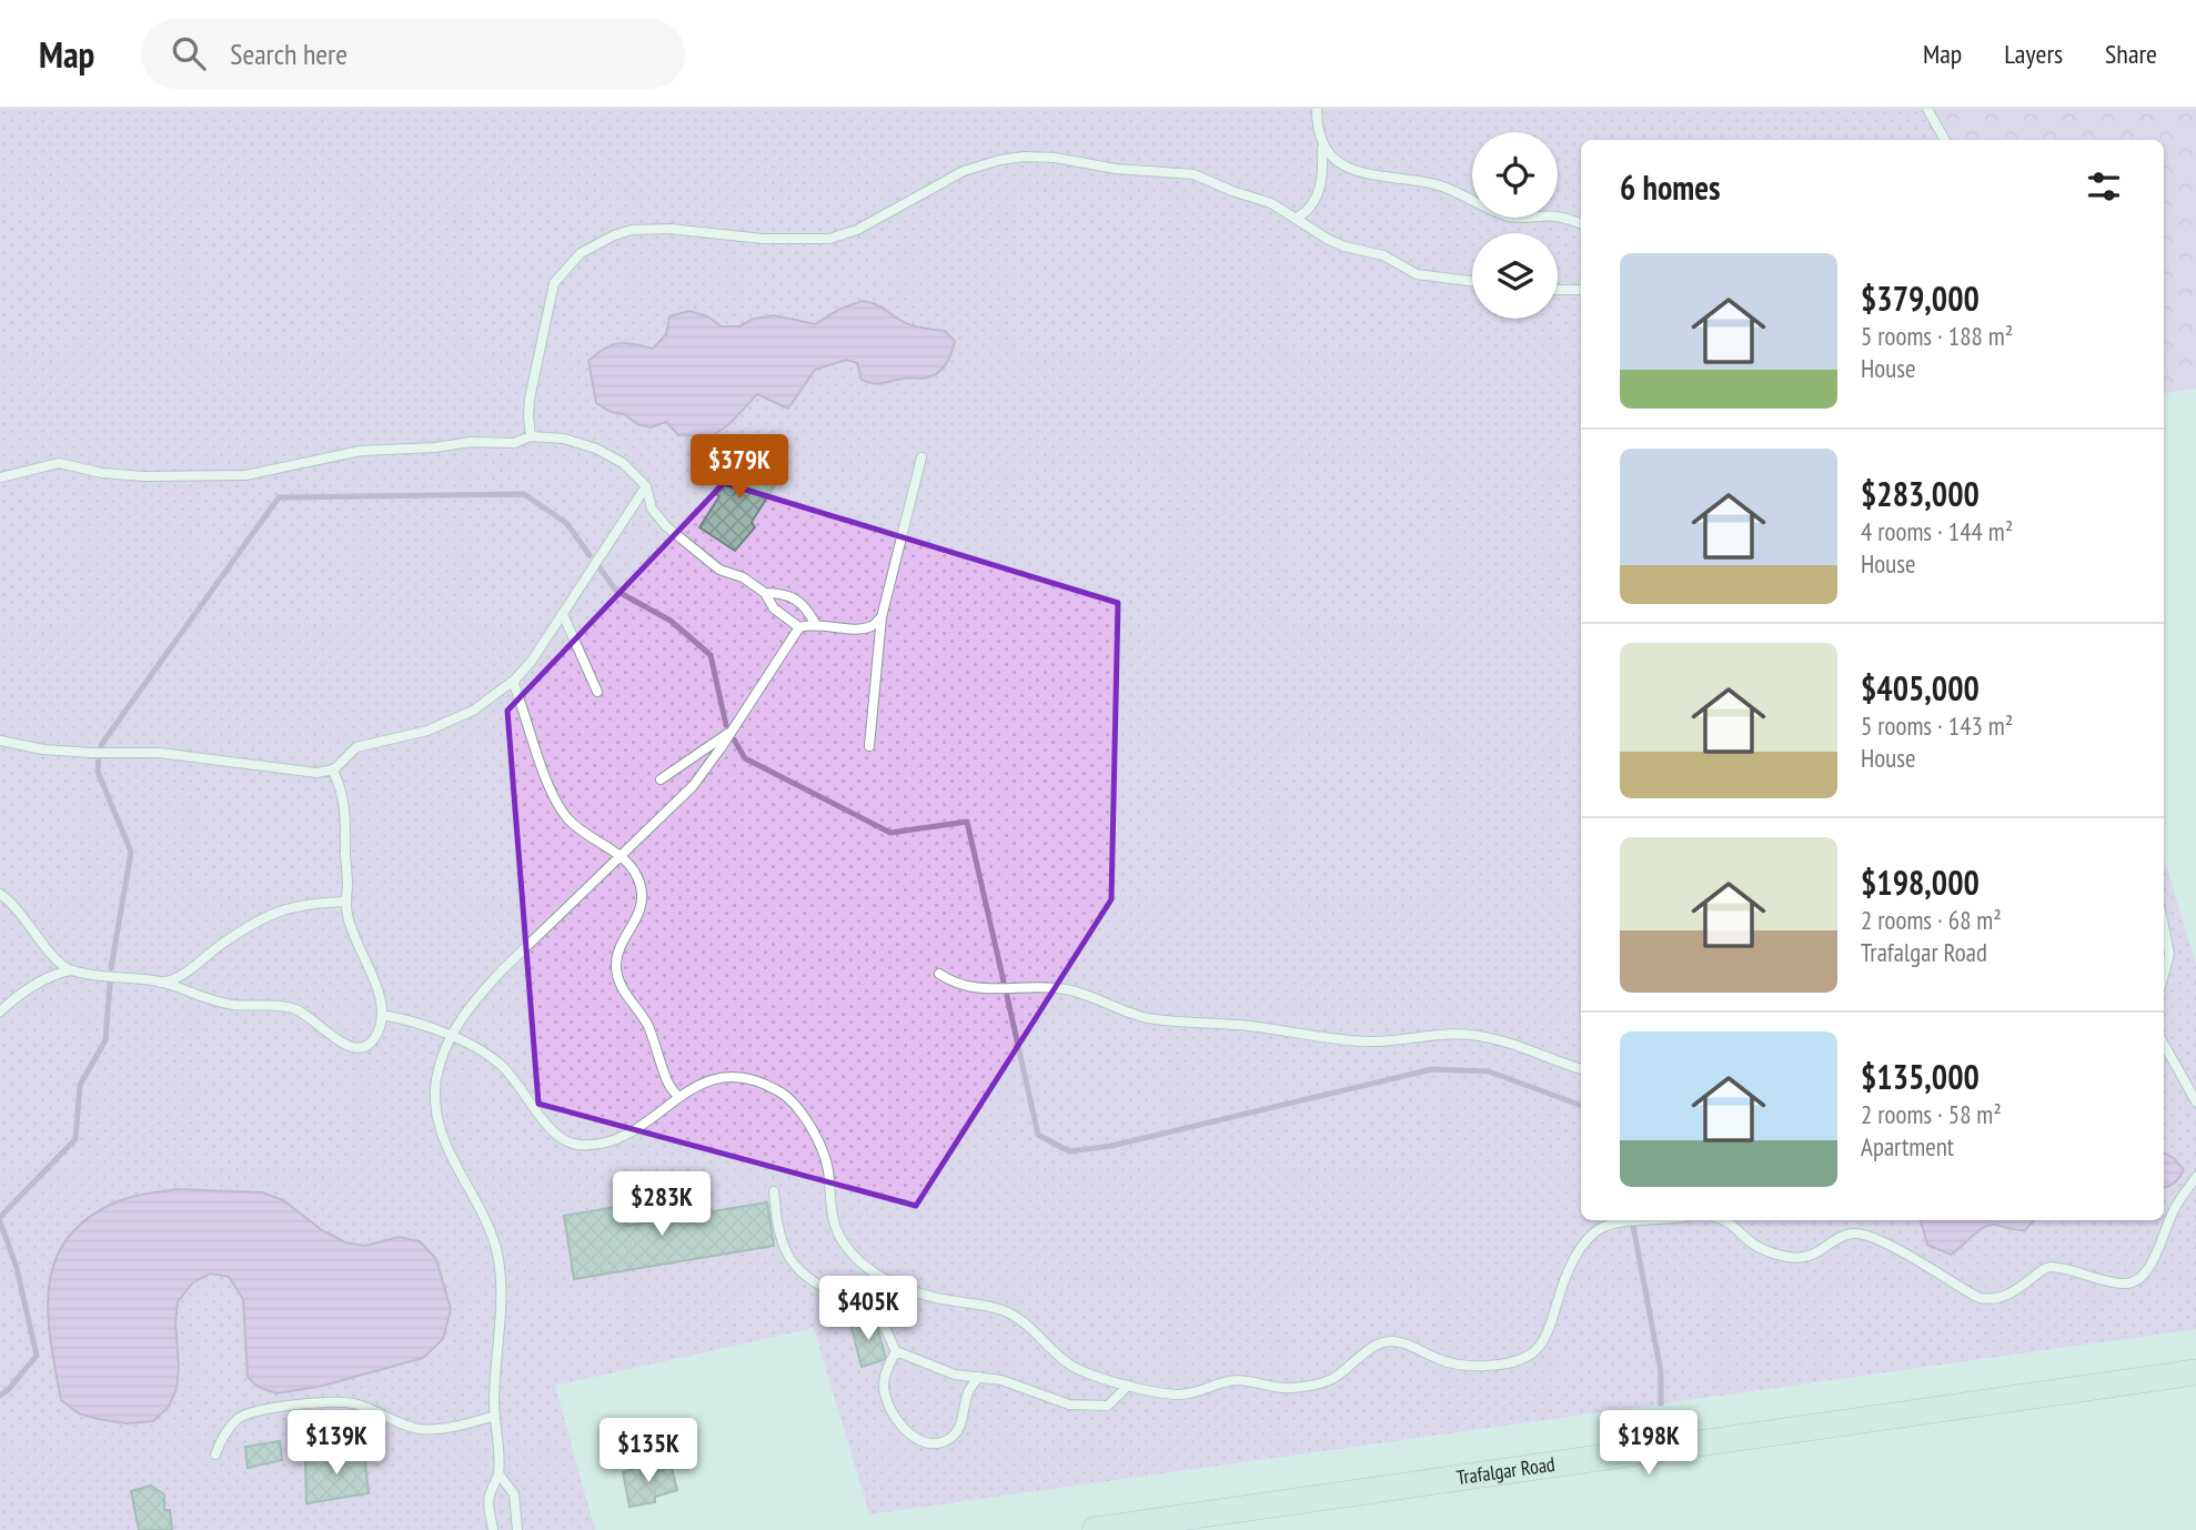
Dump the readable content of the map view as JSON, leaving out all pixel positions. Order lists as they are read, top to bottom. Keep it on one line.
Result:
{"streets":{"main road":["Trafalgar Road"]},"page":{"header":"Map","search":"Search here","nav":["Map","Layers","Share"],"heading":"6 homes","list":[{"name":"$379,000","note":"5 rooms · 188 m² · House"},{"name":"$283,000","note":"4 rooms · 144 m² · House"},{"name":"$405,000","note":"5 rooms · 143 m² · House"},{"name":"$198,000","note":"2 rooms · 68 m² · Trafalgar Road"},{"name":"$135,000","note":"2 rooms · 58 m² · Apartment"}],"price":["$379K","$283K","$405K","$139K","$198K","$135K"]}}
